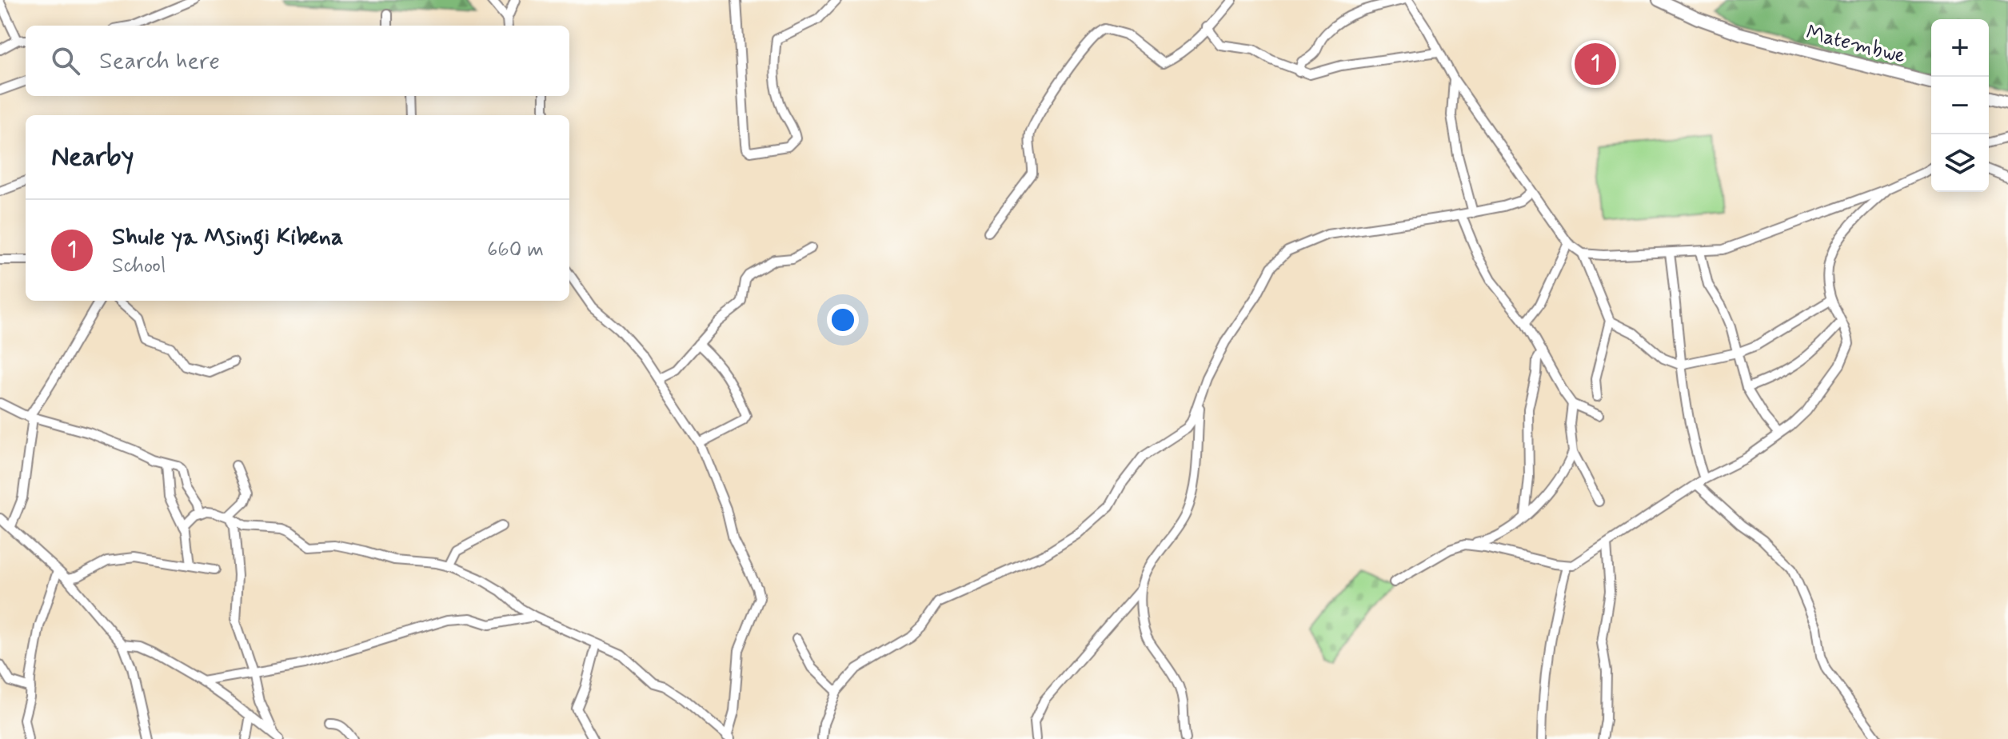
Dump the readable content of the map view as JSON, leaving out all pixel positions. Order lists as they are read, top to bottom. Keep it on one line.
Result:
{"streets":{"main road":["Matembwe"]},"page":{"map_buttons":["+","−"],"search":"Search here","pins":"1","heading":"Nearby","list":[{"mark":"1","name":"Shule ya Msingi Kibena","note":"School","value":"660 m"}]}}
